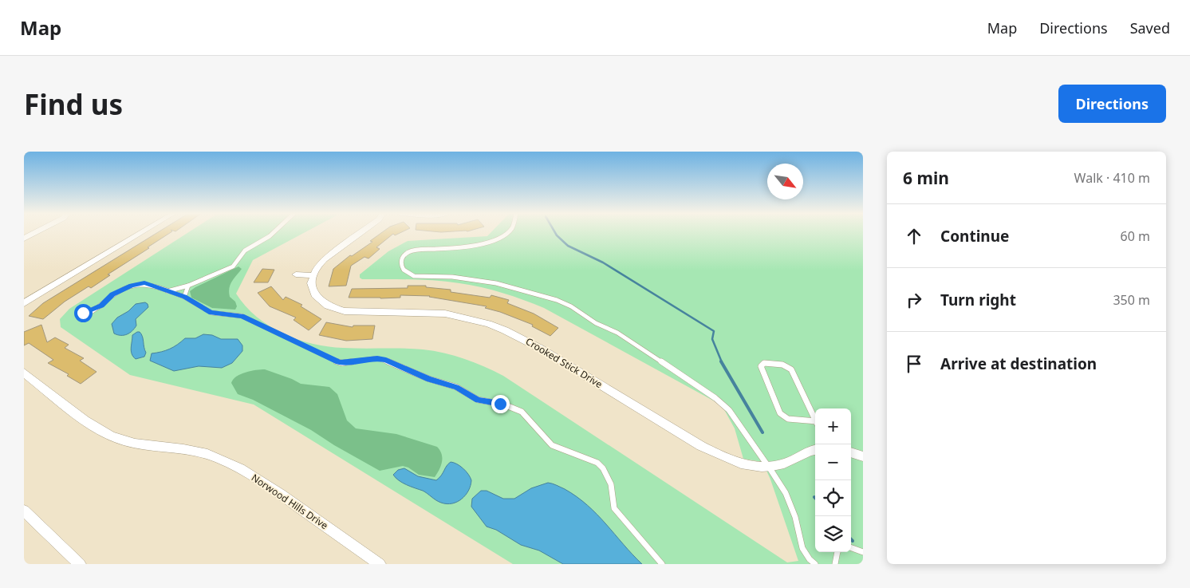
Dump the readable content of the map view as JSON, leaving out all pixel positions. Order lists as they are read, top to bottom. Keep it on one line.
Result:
{"streets":{"street":["Crooked Stick Drive","Norwood Hills Drive"]},"north":"bottom right","page":{"header":"Map","nav":["Map","Directions","Saved"],"buttons":"Directions","title":"Find us","heading":["6 min","Walk · 410 m"],"list":[["Continue","60 m"],["Turn right","350 m"],"Arrive at destination"],"map_buttons":["+","−"]}}
